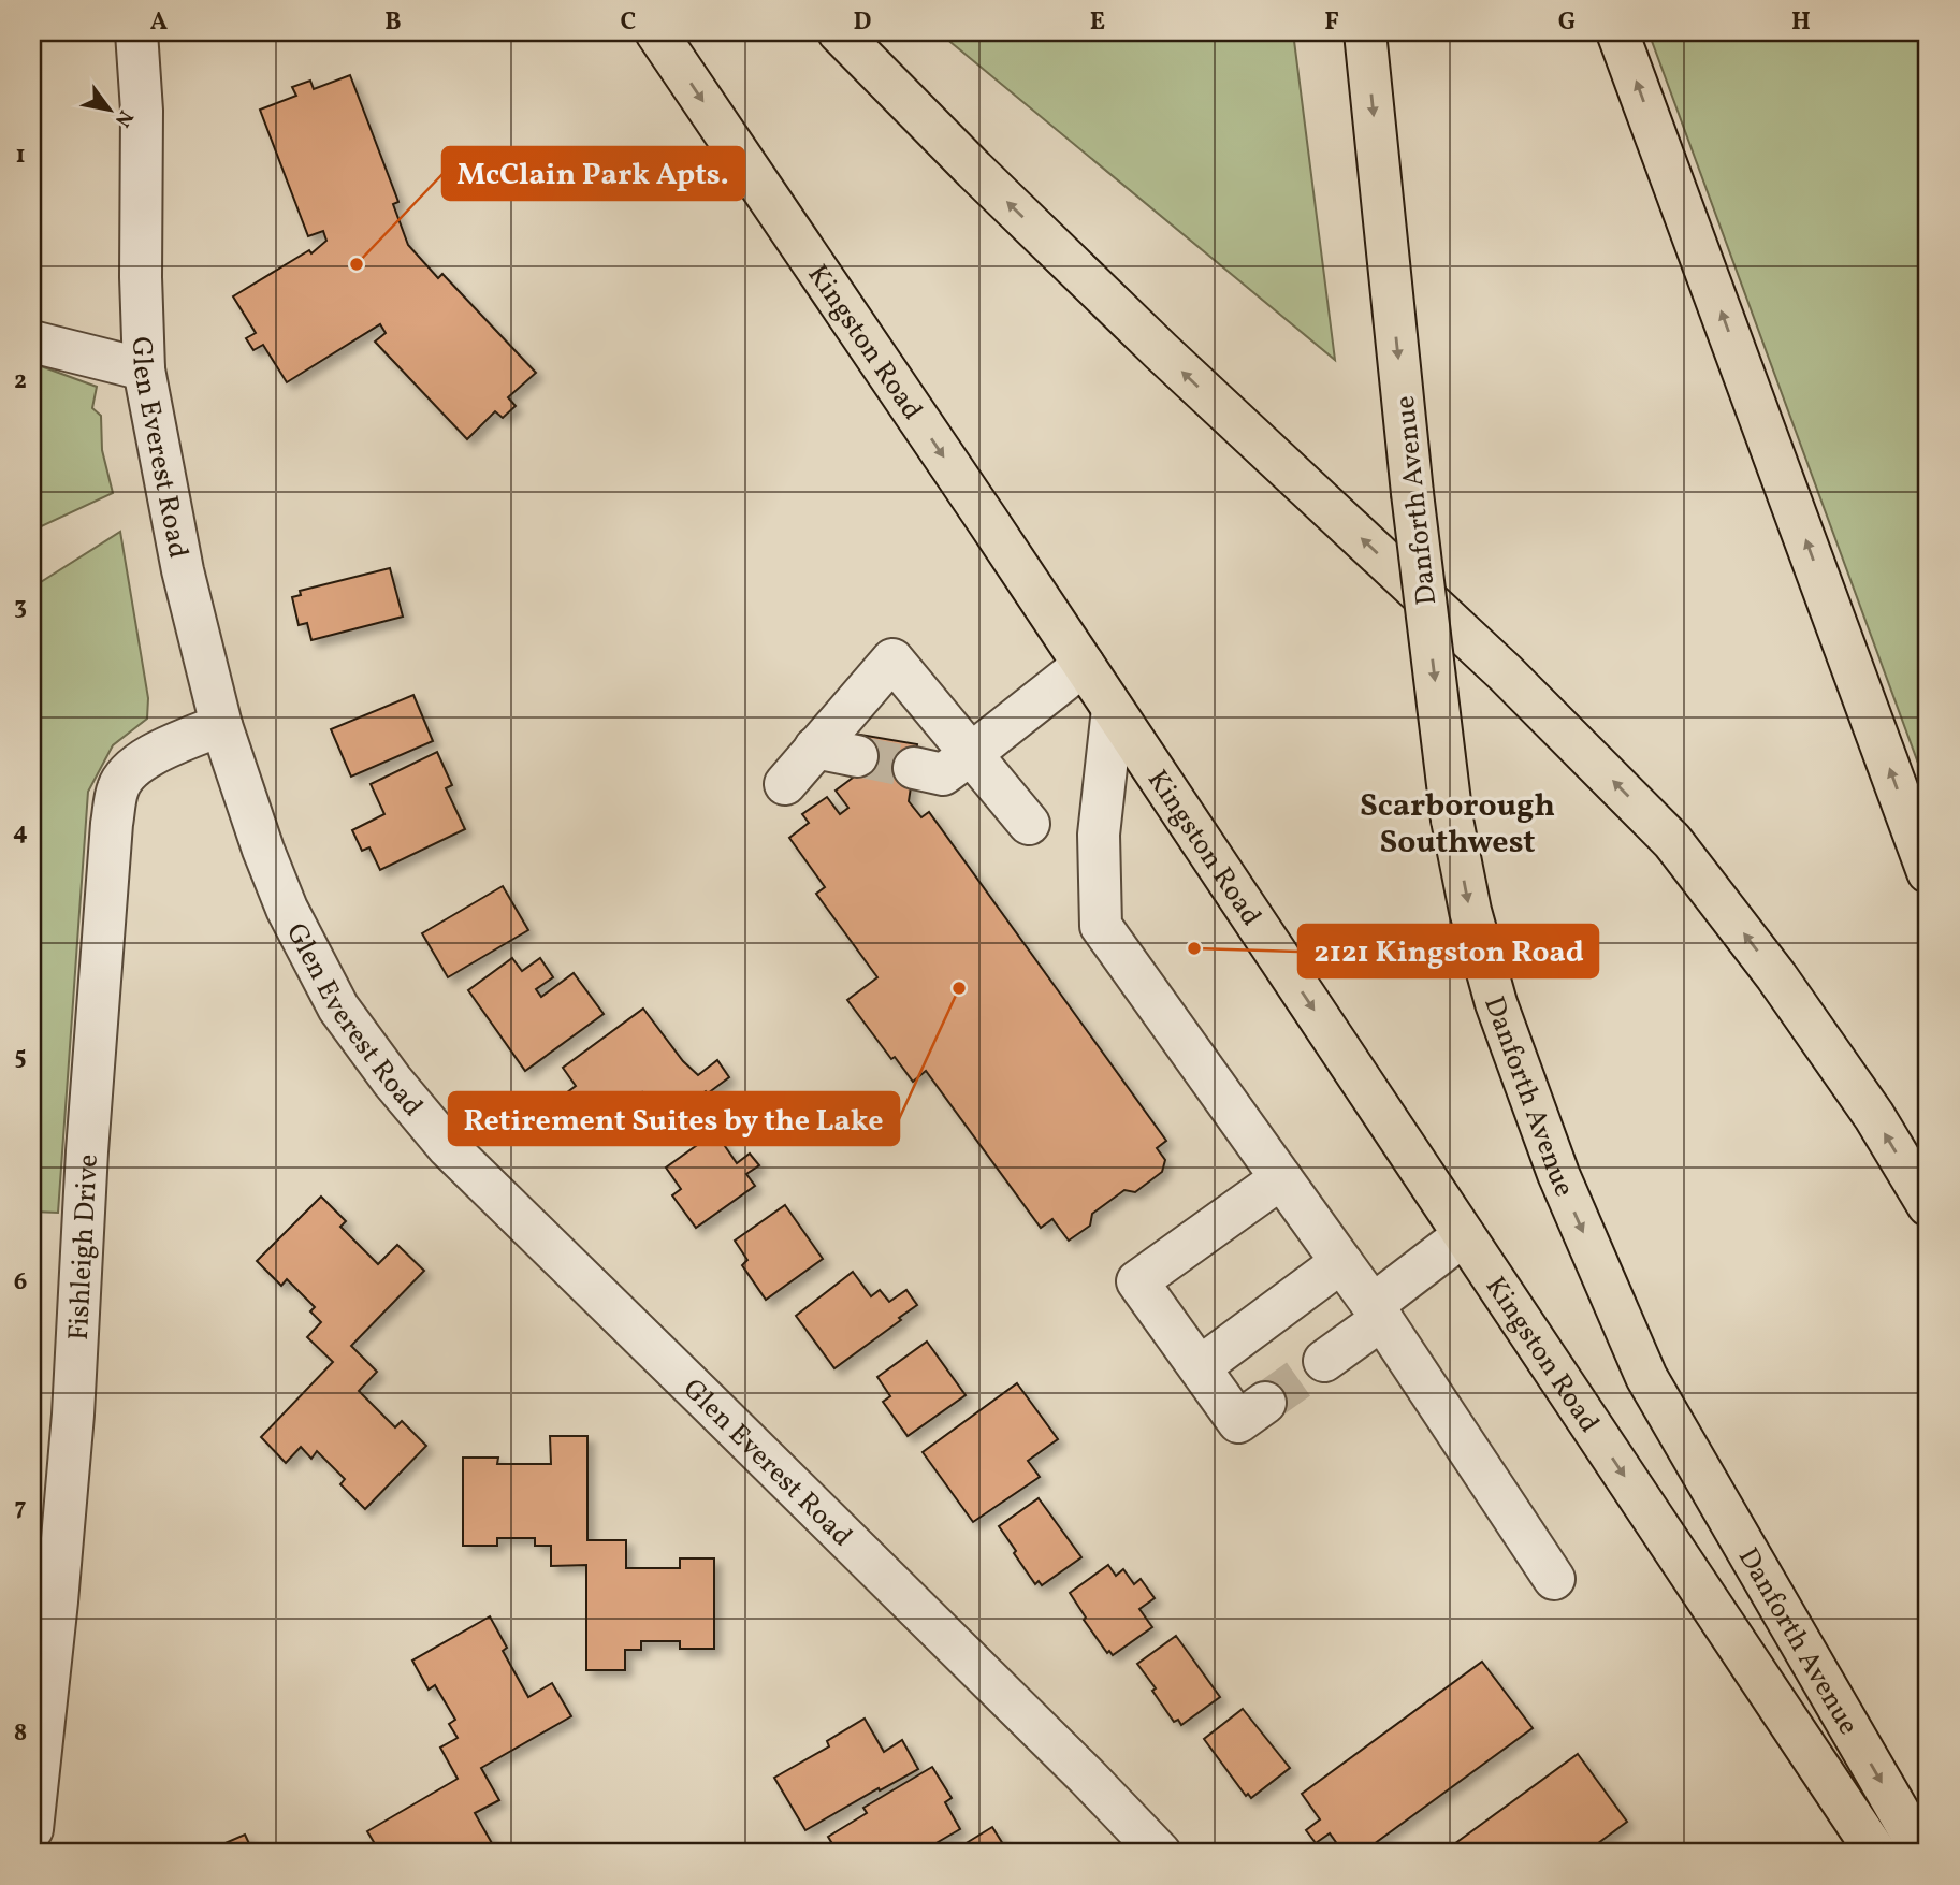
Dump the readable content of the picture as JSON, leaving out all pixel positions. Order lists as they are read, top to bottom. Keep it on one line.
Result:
{"streets":{"main road":["Kingston Road","Danforth Avenue"],"street":["Glen Everest Road","Fishleigh Drive"]},"crossings":[["Glen Everest Road","Fishleigh Drive"]],"one_way":["Danforth Avenue"],"districts":["Scarborough Southwest"],"places":["McClain Park Apts.","2121 Kingston Road","Retirement Suites by the Lake"],"north":"bottom right","grid":{"columns":["A","B","C","D","E","F","G","H"],"rows":["1","2","3","4","5","6","7","8"]}}
